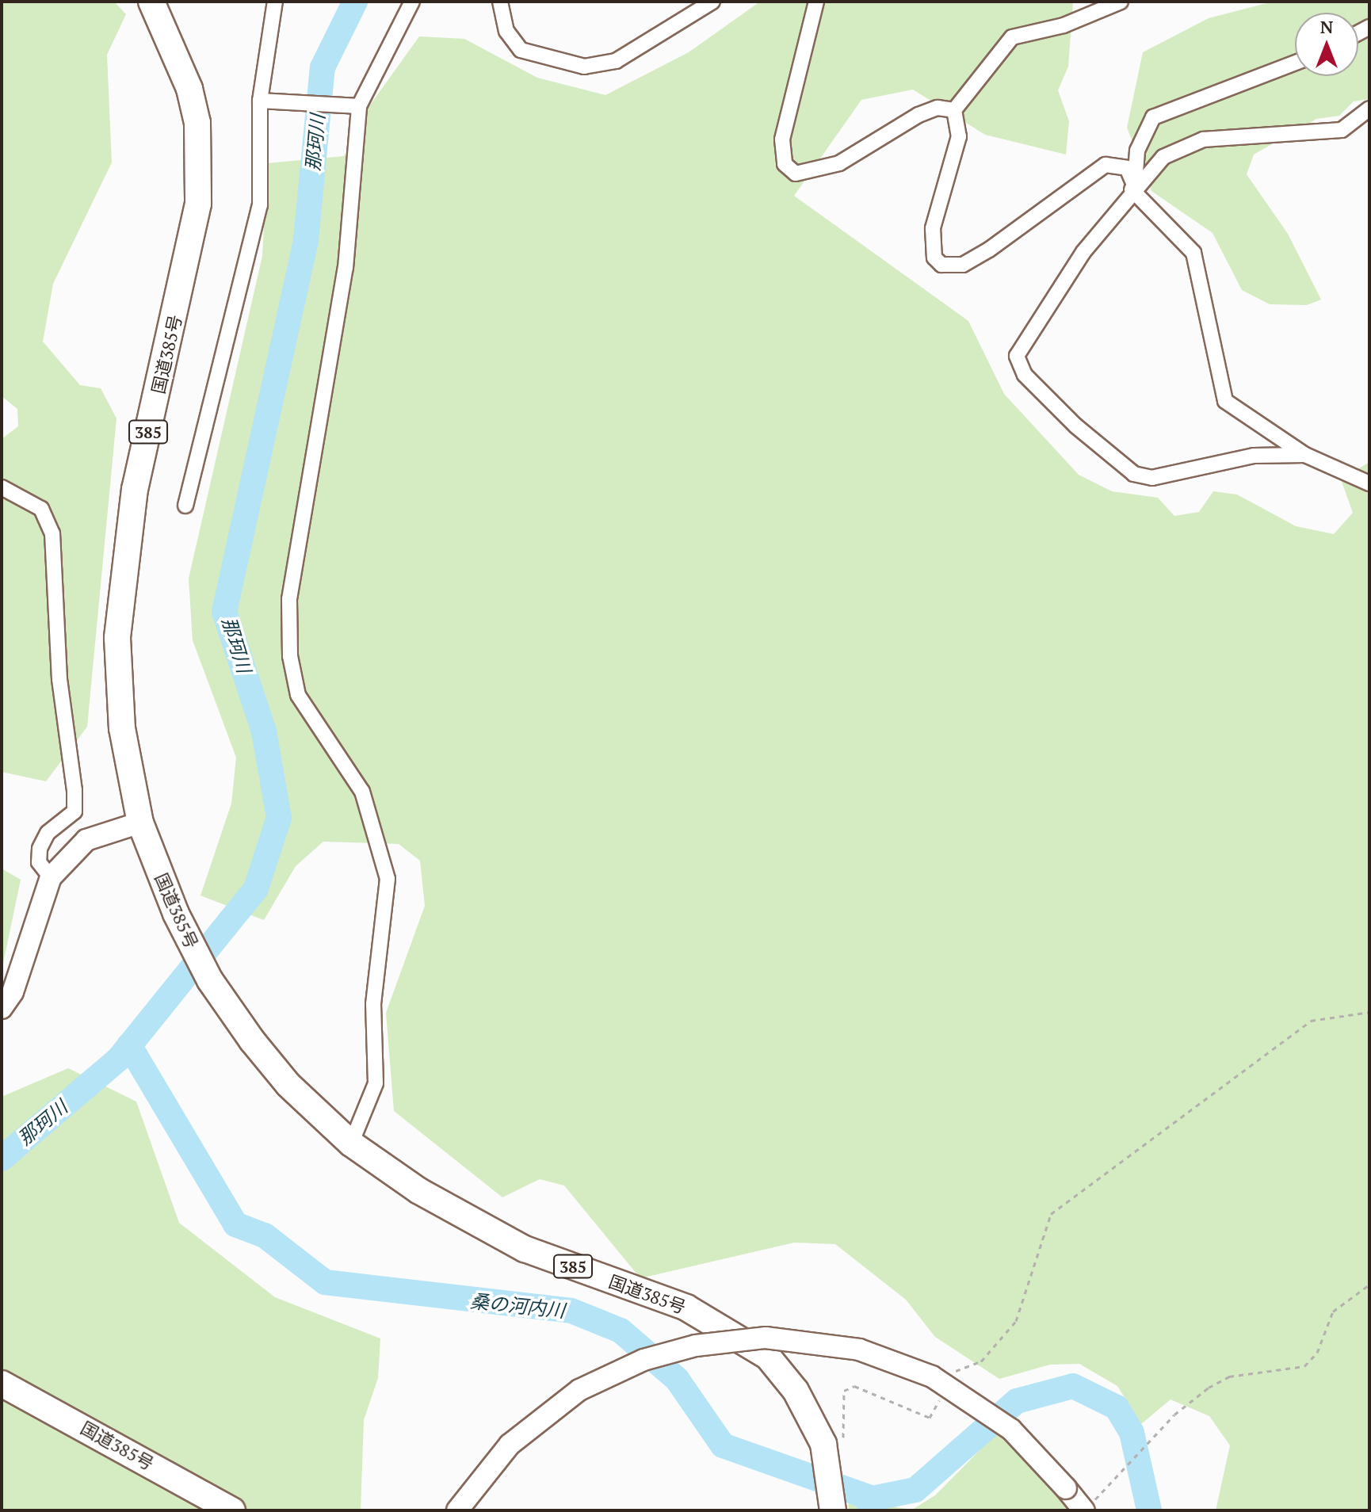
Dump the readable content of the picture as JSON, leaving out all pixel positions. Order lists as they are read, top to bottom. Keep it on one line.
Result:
{"streets":{"highway":["国道385号","385"]},"water":["那珂川","桑の河内川"],"north":"top"}
